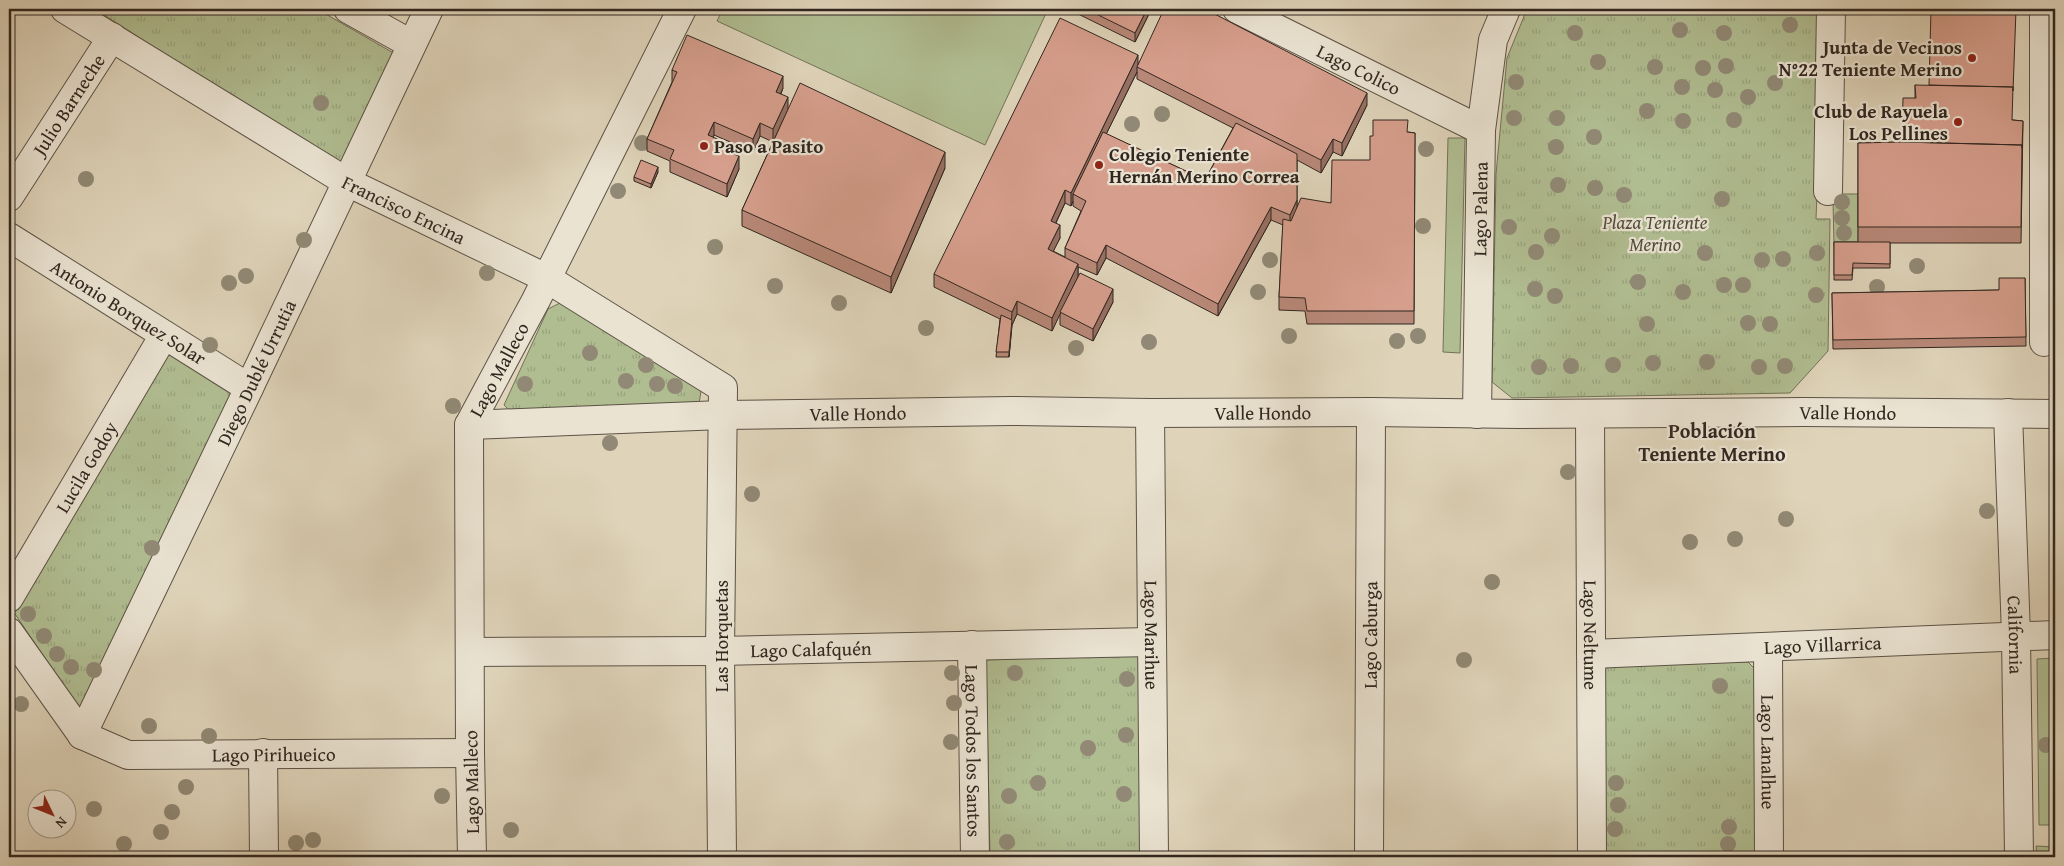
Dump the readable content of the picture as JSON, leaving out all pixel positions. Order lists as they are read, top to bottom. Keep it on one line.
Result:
{"streets":{"street":["Lago Colico","Julio Barneche","Francisco Encina","Lago Palena","Antonio Borquez Solar","Lago Malleco","Diego Dublé Urrutia","Valle Hondo","Lucila Godoy","Lago Caburga","Lago Marihue","Lago Neltume","California","Las Horquetas","Lago Villarrica","Lago Calafquén","Lago Todos los Santos","Lago Lanalhue","Lago Pirihueico"]},"crossings":[["Lago Colico","Lago Palena"],["Julio Barneche","Francisco Encina"],["Francisco Encina","Lago Malleco"],["Francisco Encina","Diego Dublé Urrutia"],["Francisco Encina","Valle Hondo"],["Francisco Encina","Las Horquetas"],["Lago Palena","Valle Hondo"],["Antonio Borquez Solar","Diego Dublé Urrutia"],["Antonio Borquez Solar","Lucila Godoy"],["Lago Malleco","Valle Hondo"],["Lago Malleco","Lago Calafquén"],["Lago Malleco","Lago Pirihueico"],["Diego Dublé Urrutia","Lago Pirihueico"],["Valle Hondo","Lago Caburga"],["Valle Hondo","Lago Marihue"],["Valle Hondo","Lago Neltume"],["Valle Hondo","California"],["Valle Hondo","Las Horquetas"],["Lago Marihue","Lago Calafquén"],["Lago Neltume","Lago Villarrica"],["California","Lago Villarrica"],["Las Horquetas","Lago Calafquén"],["Lago Villarrica","Lago Lanalhue"],["Lago Calafquén","Lago Todos los Santos"]],"districts":["Población Teniente Merino"],"parks":["Plaza Teniente Merino"],"places":["Junta de Vecinos N°22 Teniente Merino","Club de Rayuela Los Pellines","Paso a Pasito","Colegio Teniente Hernán Merino Correa"],"north":"bottom right"}
